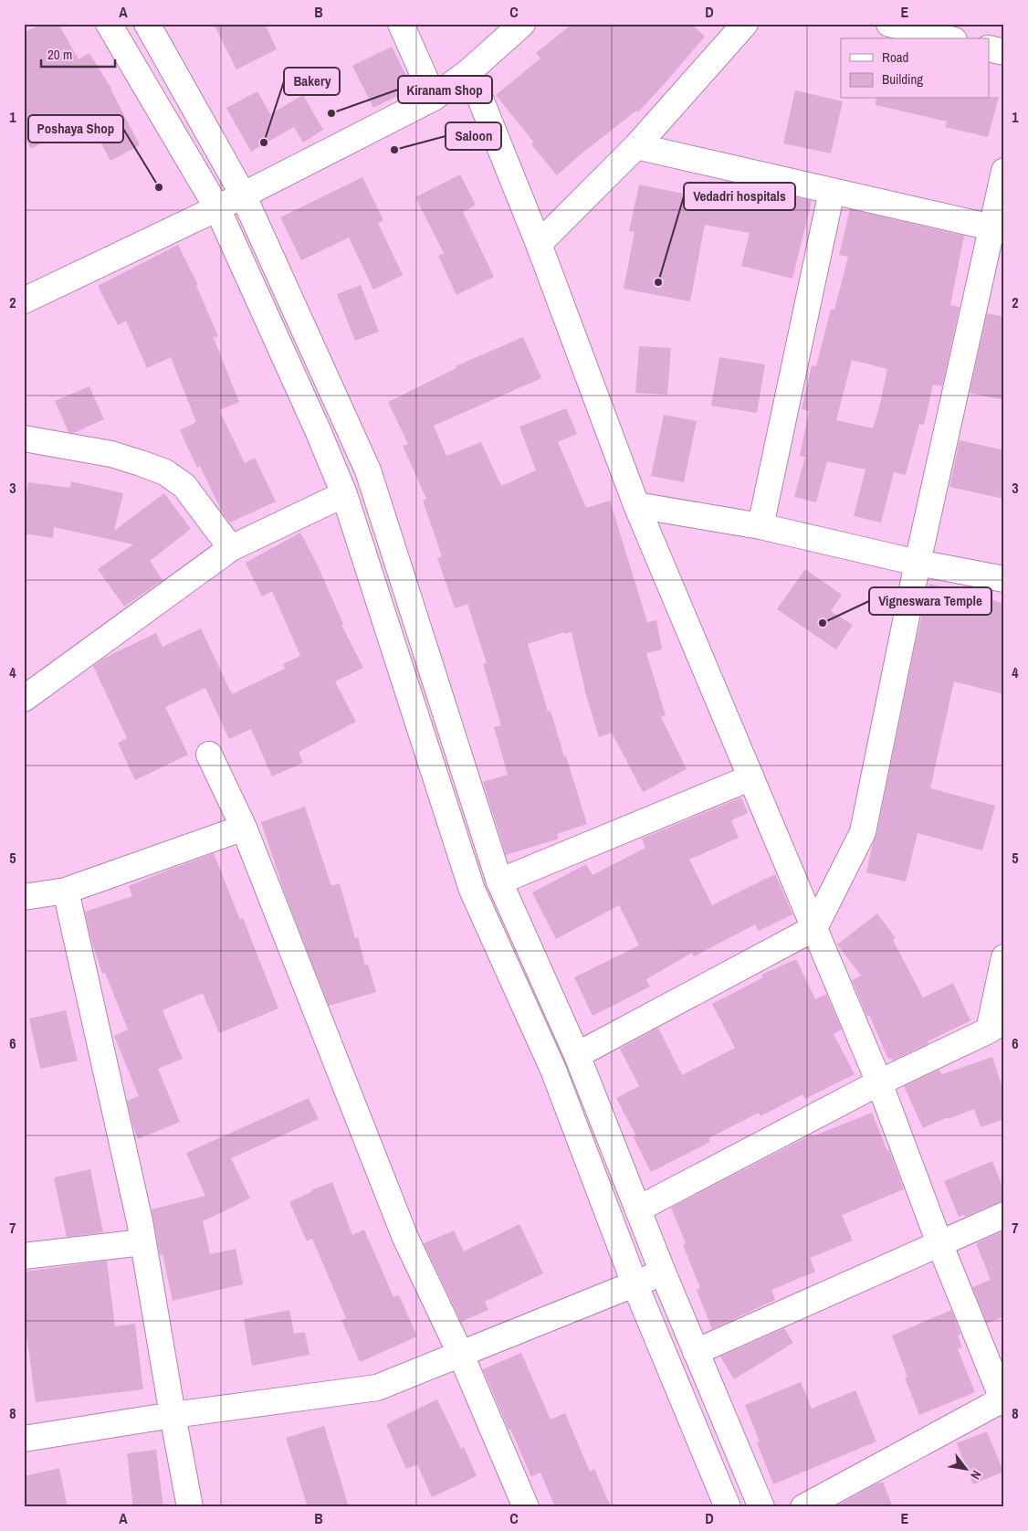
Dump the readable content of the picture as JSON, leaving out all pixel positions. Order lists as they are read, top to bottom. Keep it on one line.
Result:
{"places":["Kiranam Shop","Bakery","Saloon","Poshaya Shop","Vedadri hospitals","Vigneswara Temple"],"legend":["Road","Building"],"scale_bar":"20 m","north":"bottom right","grid":{"columns":["A","B","C","D","E"],"rows":["1","2","3","4","5","6","7","8"]}}
